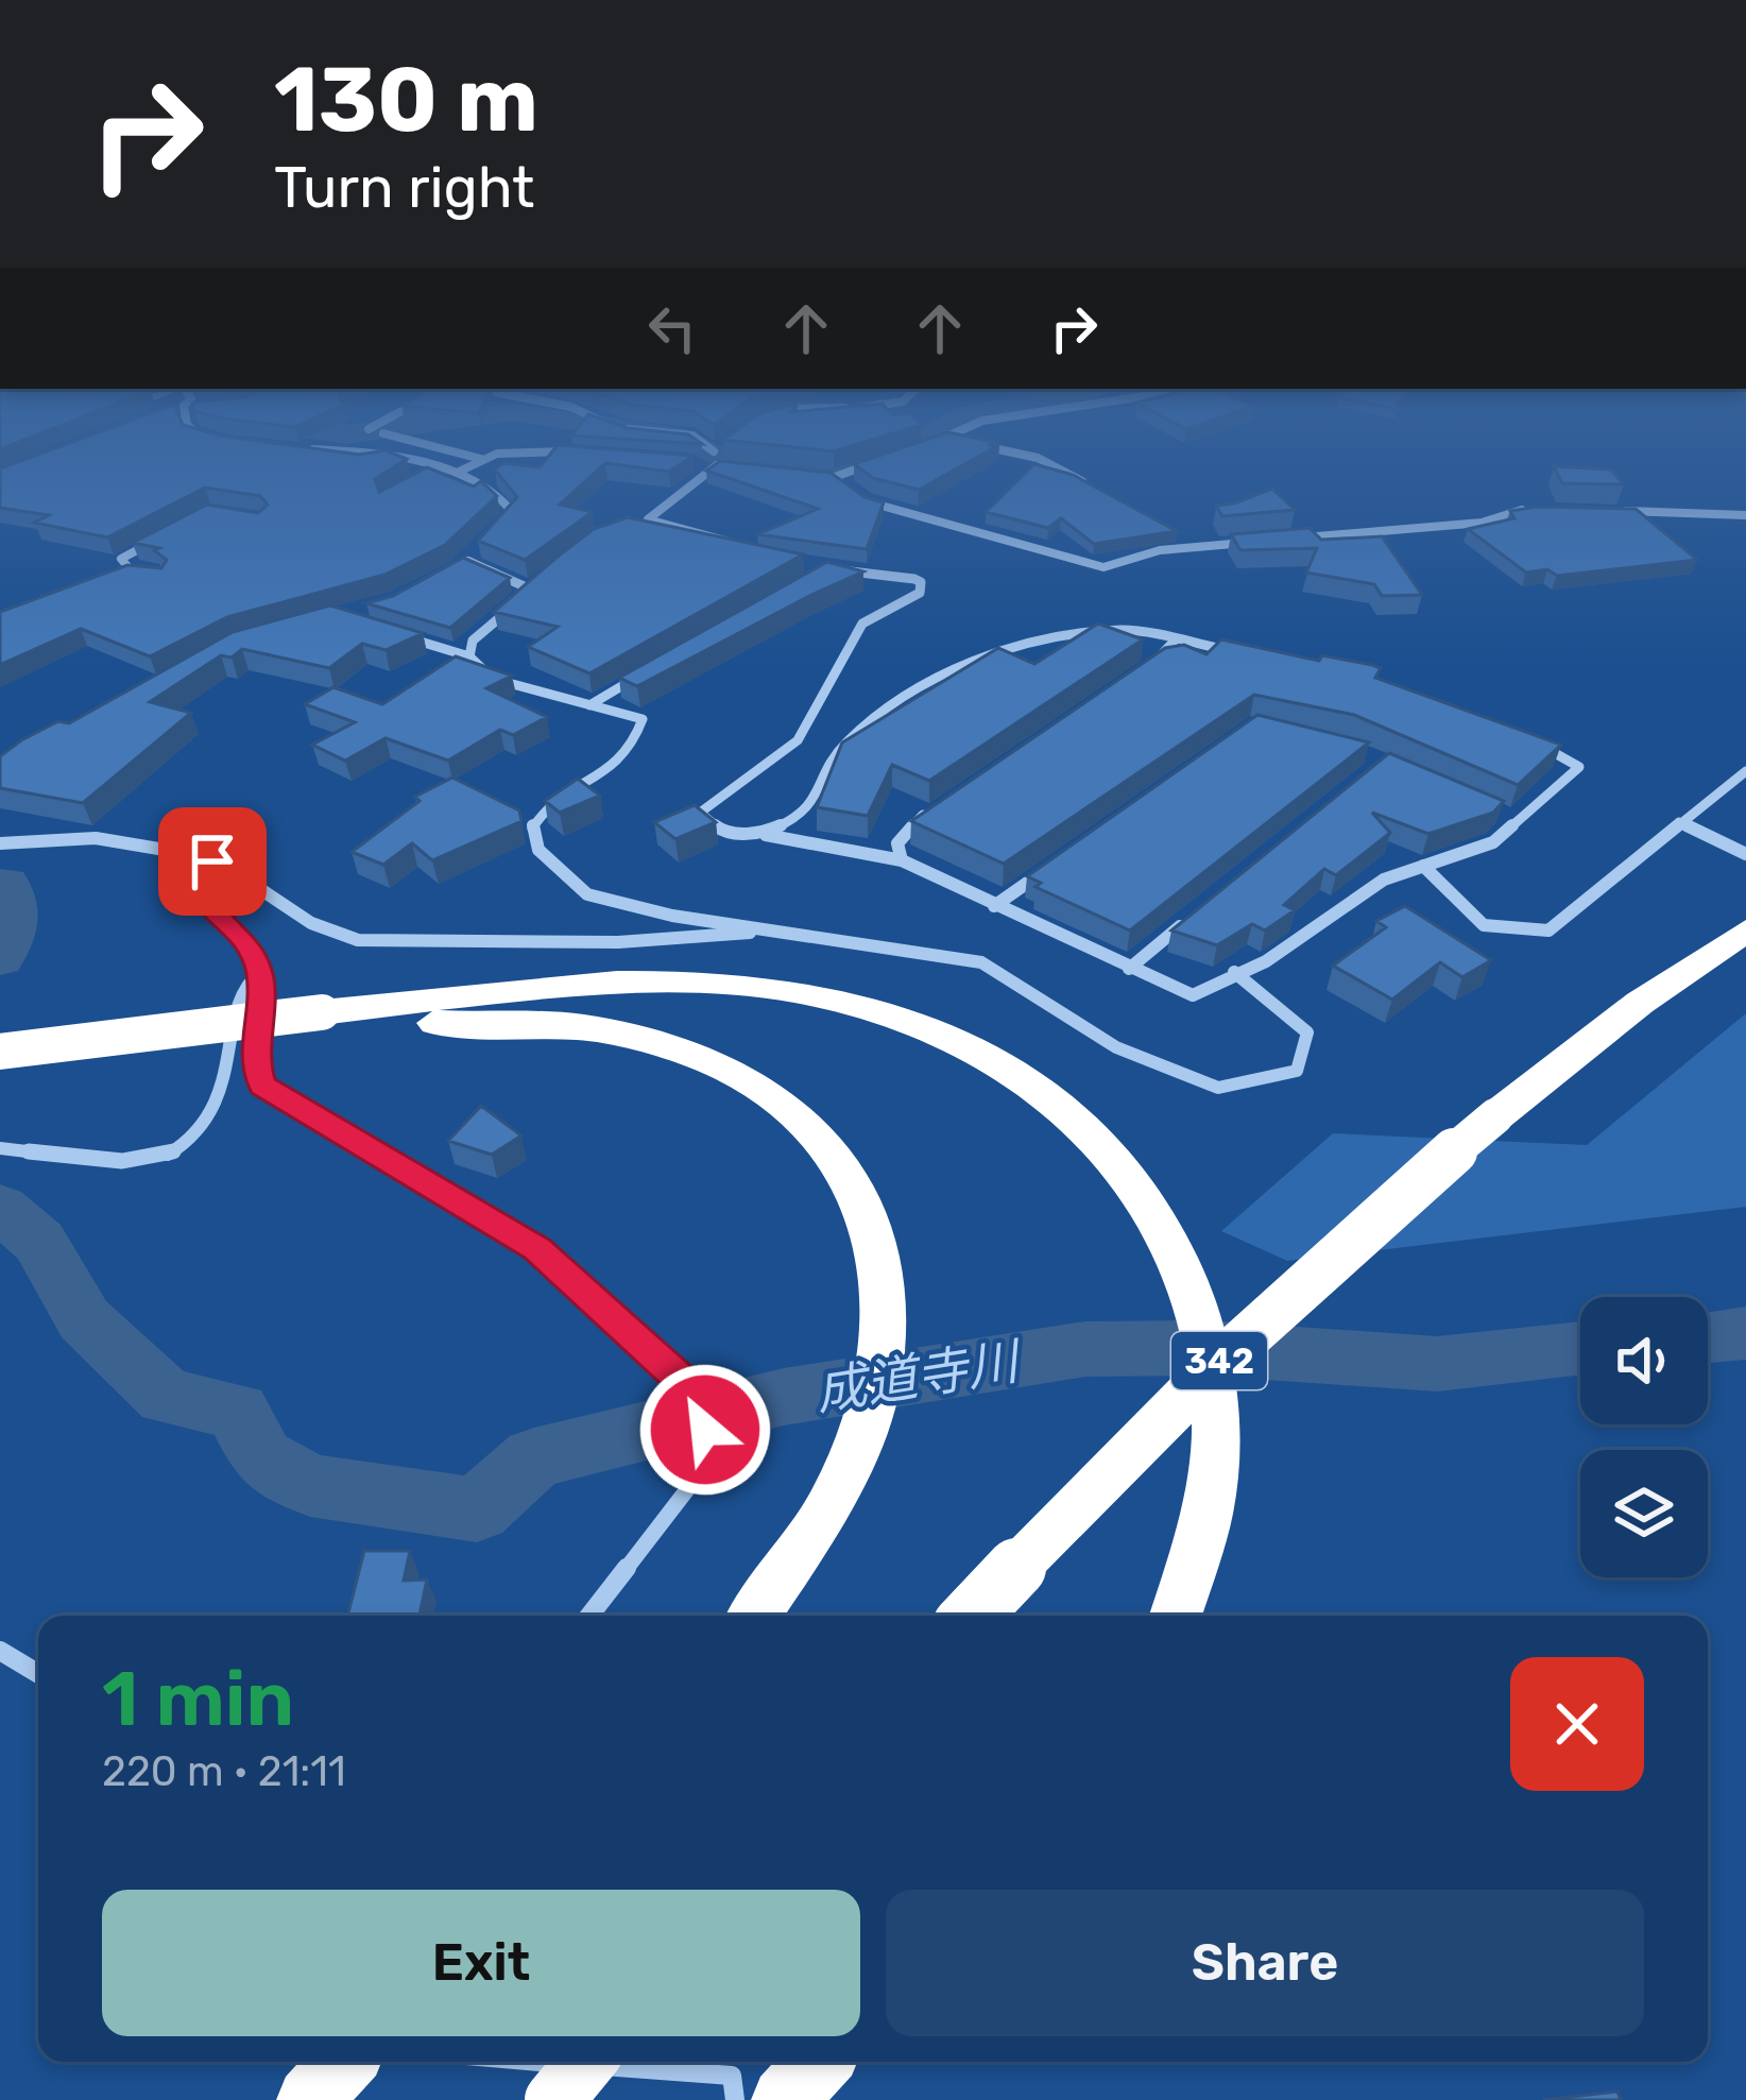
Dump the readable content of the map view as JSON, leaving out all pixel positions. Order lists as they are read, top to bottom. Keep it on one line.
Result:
{"streets":{"highway":["342"]},"water":["成道寺川"],"page":{"turn":["130 m","Turn right"],"heading":["1 min","220 m · 21:11"],"buttons":["Exit","Share"]}}
